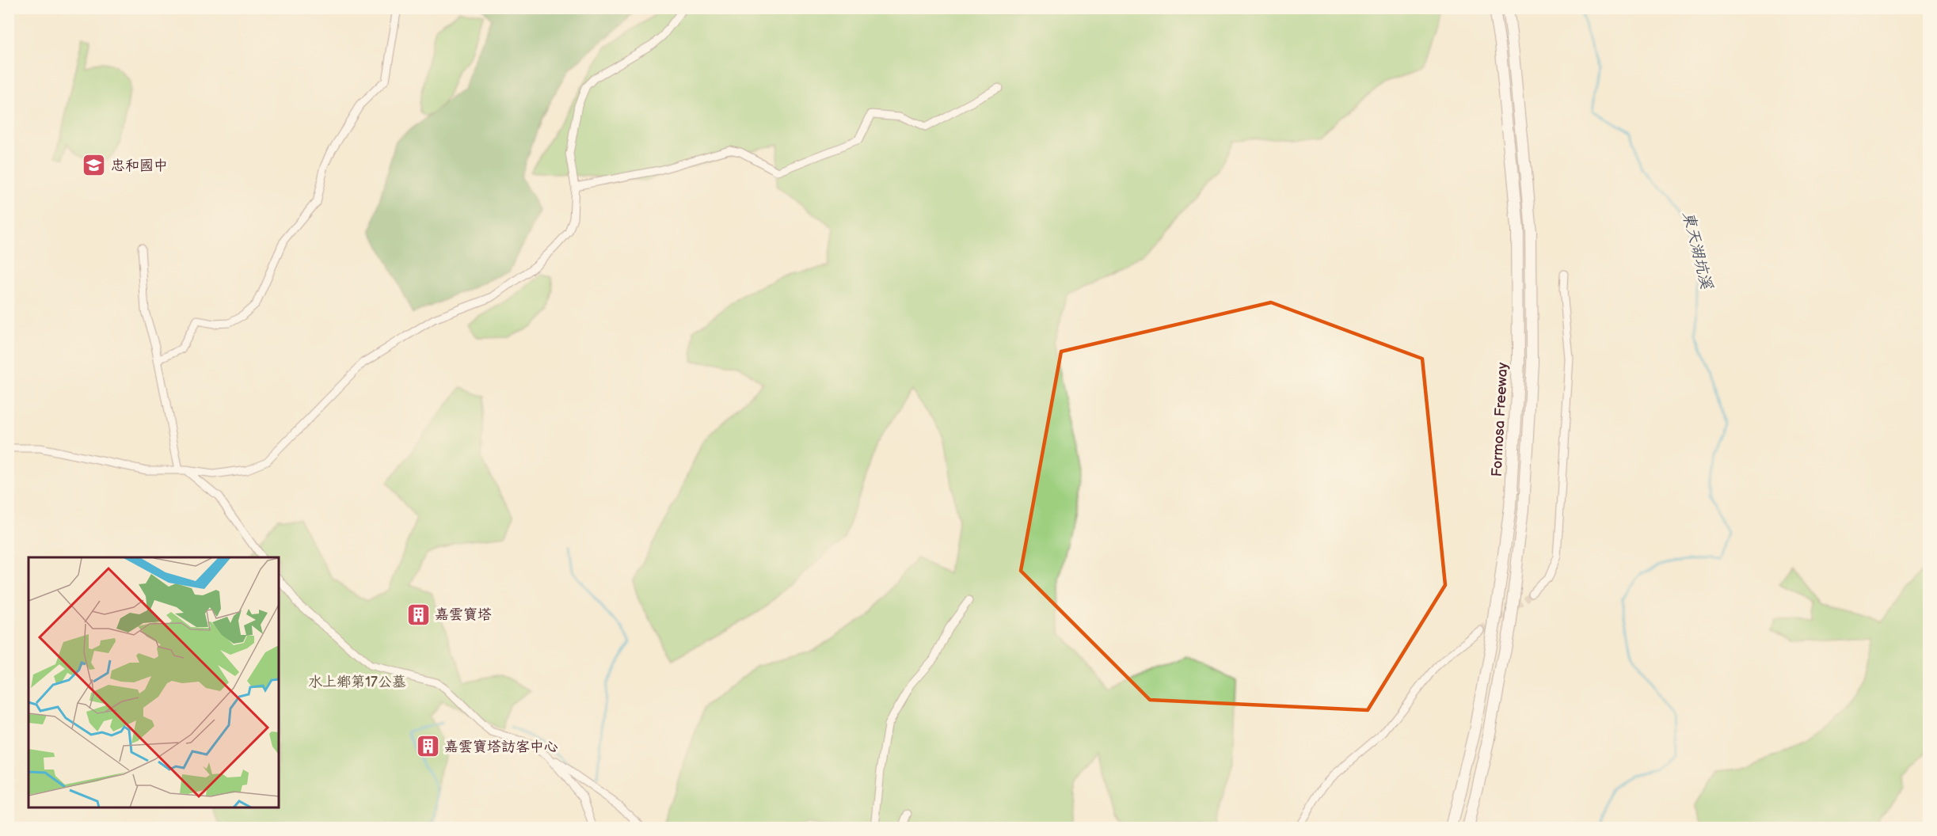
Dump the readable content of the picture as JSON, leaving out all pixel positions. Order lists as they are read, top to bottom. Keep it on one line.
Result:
{"streets":{"highway":["Formosa Freeway"]},"water":["東天湖坑溪"],"parks":["水上鄉第17公墓"],"places":{"school or university":["忠和國中"],"building":["嘉雲寶塔","嘉雲寶塔訪客中心"]}}
